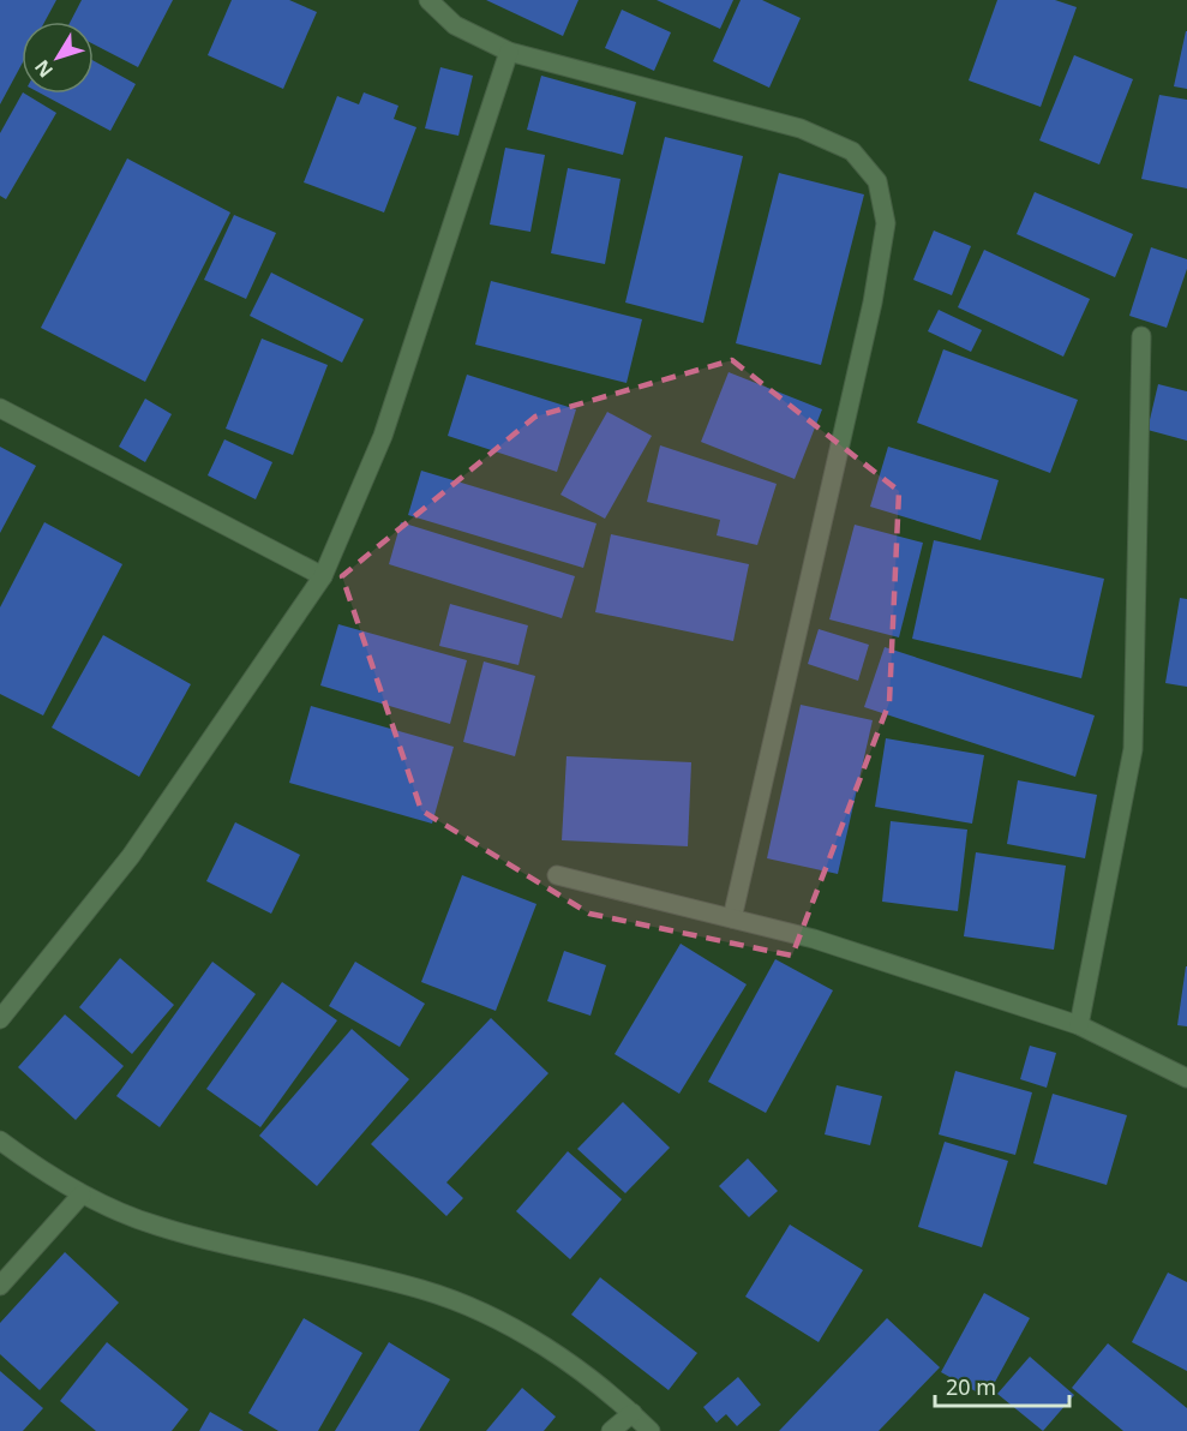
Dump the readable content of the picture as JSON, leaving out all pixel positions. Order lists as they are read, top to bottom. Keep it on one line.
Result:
{"scale_bar":"20 m","north":"bottom left"}
